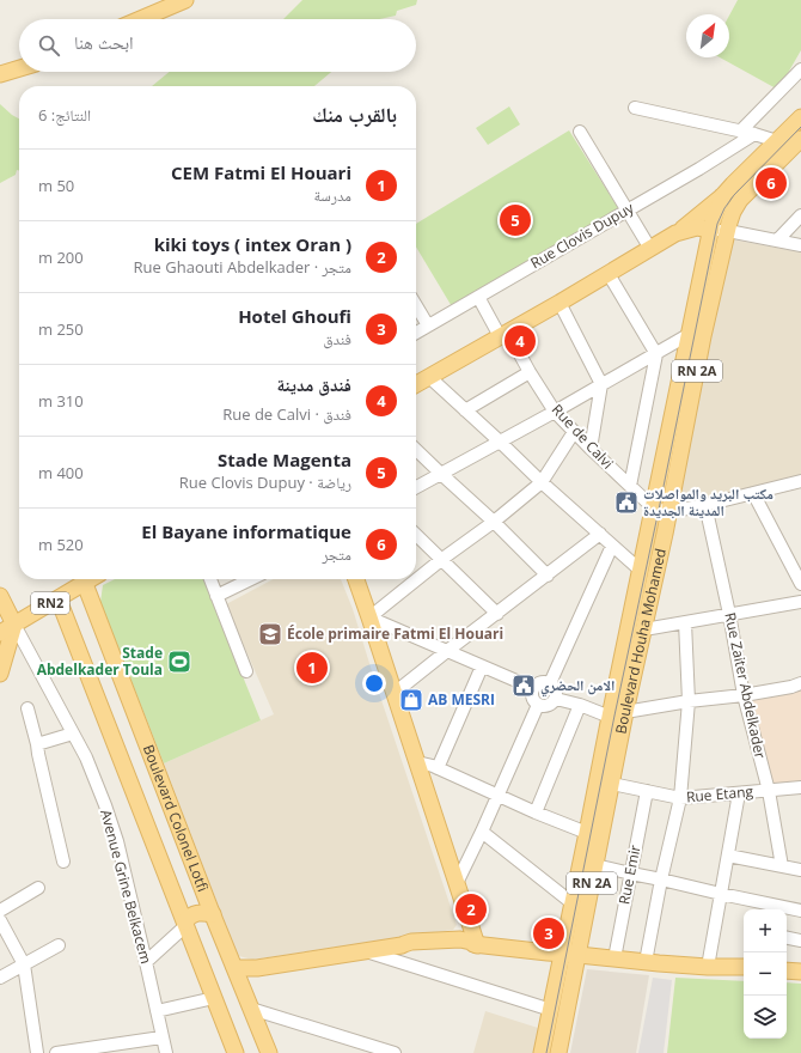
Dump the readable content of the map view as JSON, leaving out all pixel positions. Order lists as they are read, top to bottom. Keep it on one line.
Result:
{"streets":{"main road":["RN 2A","RN2","Boulevard Houha Mohamed","Boulevard Colonel Lotfi"],"street":["Rue Clovis Dupuy","Rue de Calvi","Rue Zaiter Abdelkader","Rue Etang","Rue Emir","Avenue Grine Belkacem"]},"crossings":[["Rue Clovis Dupuy","Rue de Calvi"],["Rue de Calvi","Boulevard Houha Mohamed"],["RN2","Boulevard Colonel Lotfi"],["RN2","Avenue Grine Belkacem"],["Boulevard Houha Mohamed","Rue Etang"],["Rue Zaiter Abdelkader","Rue Etang"],["Rue Etang","Rue Emir"]],"places":{"public building":["مكتب البريد والمواصلات المدينة الجديدة","الامن الحضري"],"school or university":["École primaire Fatmi El Houari"],"sports":["Stade Abdelkader Toula"],"shop":["AB MESRI"]},"north":"top right","page":{"search":"ابحث هنا","heading":["بالقرب منك","النتائج: 6"],"list":[{"mark":"1","name":"CEM Fatmi El Houari","note":"مدرسة","value":"50 m"},{"mark":"2","name":"kiki toys ( intex Oran )","note":"متجر · Rue Ghaouti Abdelkader","value":"200 m"},{"mark":"3","name":"Hotel Ghoufi","note":"فندق","value":"250 m"},{"mark":"4","name":"فندق مدينة","note":"فندق · Rue de Calvi","value":"310 m"},{"mark":"5","name":"Stade Magenta","note":"رياضة · Rue Clovis Dupuy","value":"400 m"},{"mark":"6","name":"El Bayane informatique","note":"متجر","value":"520 m"}],"pins":["6","5","4","1","2","3"],"map_buttons":["+","−"]}}
